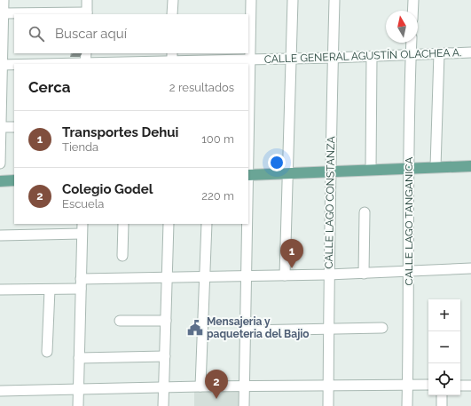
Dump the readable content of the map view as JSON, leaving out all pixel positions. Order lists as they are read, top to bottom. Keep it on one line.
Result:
{"streets":{"street":["CALLE GENERAL AGUSTÍN OLACHEA A.","CALLE LAGO CONSTANZA","CALLE LAGO TANGANICA"]},"crossings":[["CALLE GENERAL AGUSTÍN OLACHEA A.","CALLE LAGO CONSTANZA"],["CALLE GENERAL AGUSTÍN OLACHEA A.","CALLE LAGO TANGANICA"]],"places":{"public building":["Mensajeria y paqueteria del Bajio"]},"north":"top","page":{"search":"Buscar aquí","heading":["Cerca","2 resultados"],"list":[{"mark":"1","name":"Transportes Dehui","note":"Tienda","value":"100 m"},{"mark":"2","name":"Colegio Godel","note":"Escuela","value":"220 m"}],"pins":["1","2"],"map_buttons":["+","−"]}}
